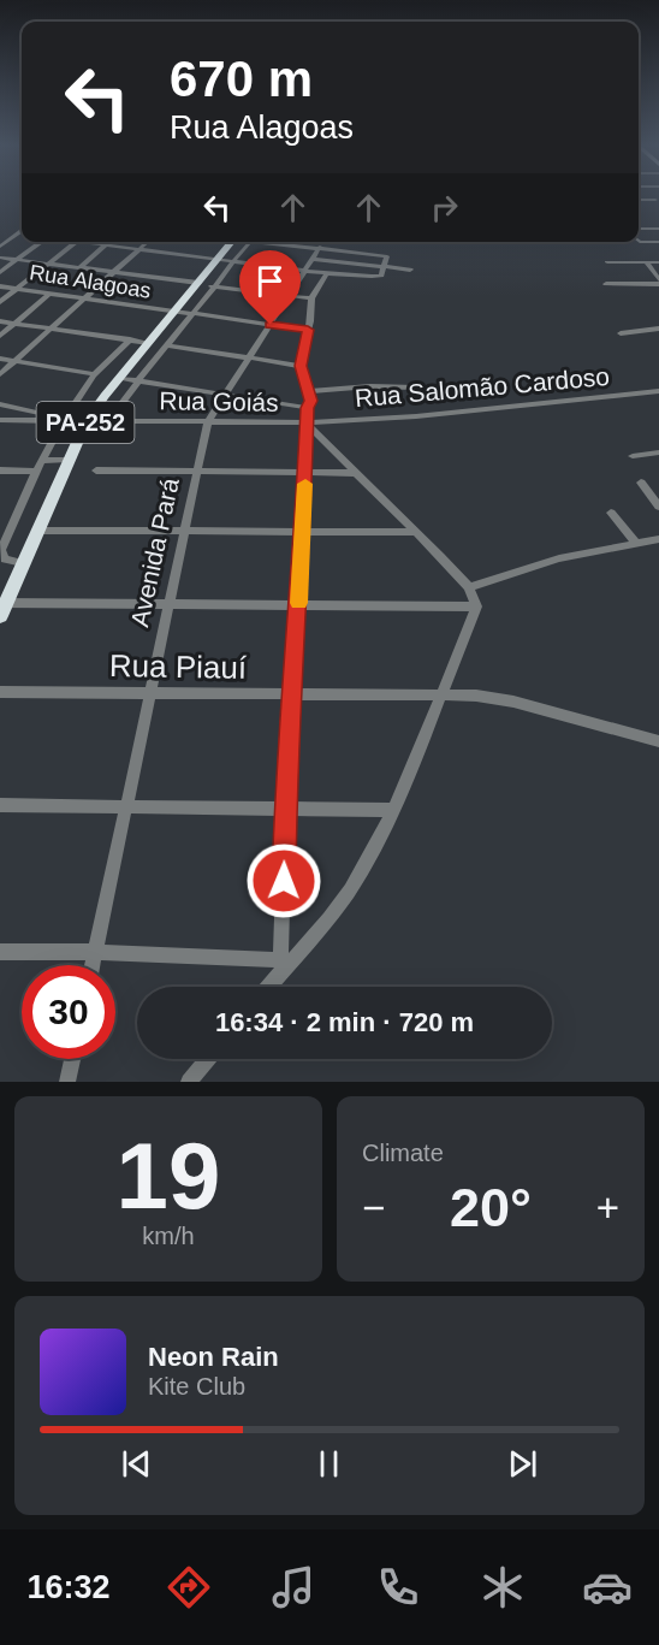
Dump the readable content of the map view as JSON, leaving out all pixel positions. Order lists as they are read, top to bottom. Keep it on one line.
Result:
{"streets":{"highway":["PA-252"],"street":["Rua Alagoas","Rua Salomão Cardoso","Rua Goiás","Avenida Pará","Rua Piauí"]},"crossings":[["Rua Alagoas","PA-252"],["Rua Salomão Cardoso","Rua Goiás"],["Rua Goiás","PA-252"],["Rua Goiás","Avenida Pará"],["Avenida Pará","Rua Piauí"]],"page":{"turn":["670 m","Rua Alagoas"],"limit":"30","trip":"16:34 · 2 min · 720 m","tile":[["19","km/h"],"Climate"],"heat":["−","20°","+"],"song":["Neon Rain","Kite Club"],"tabs":"16:32"}}
